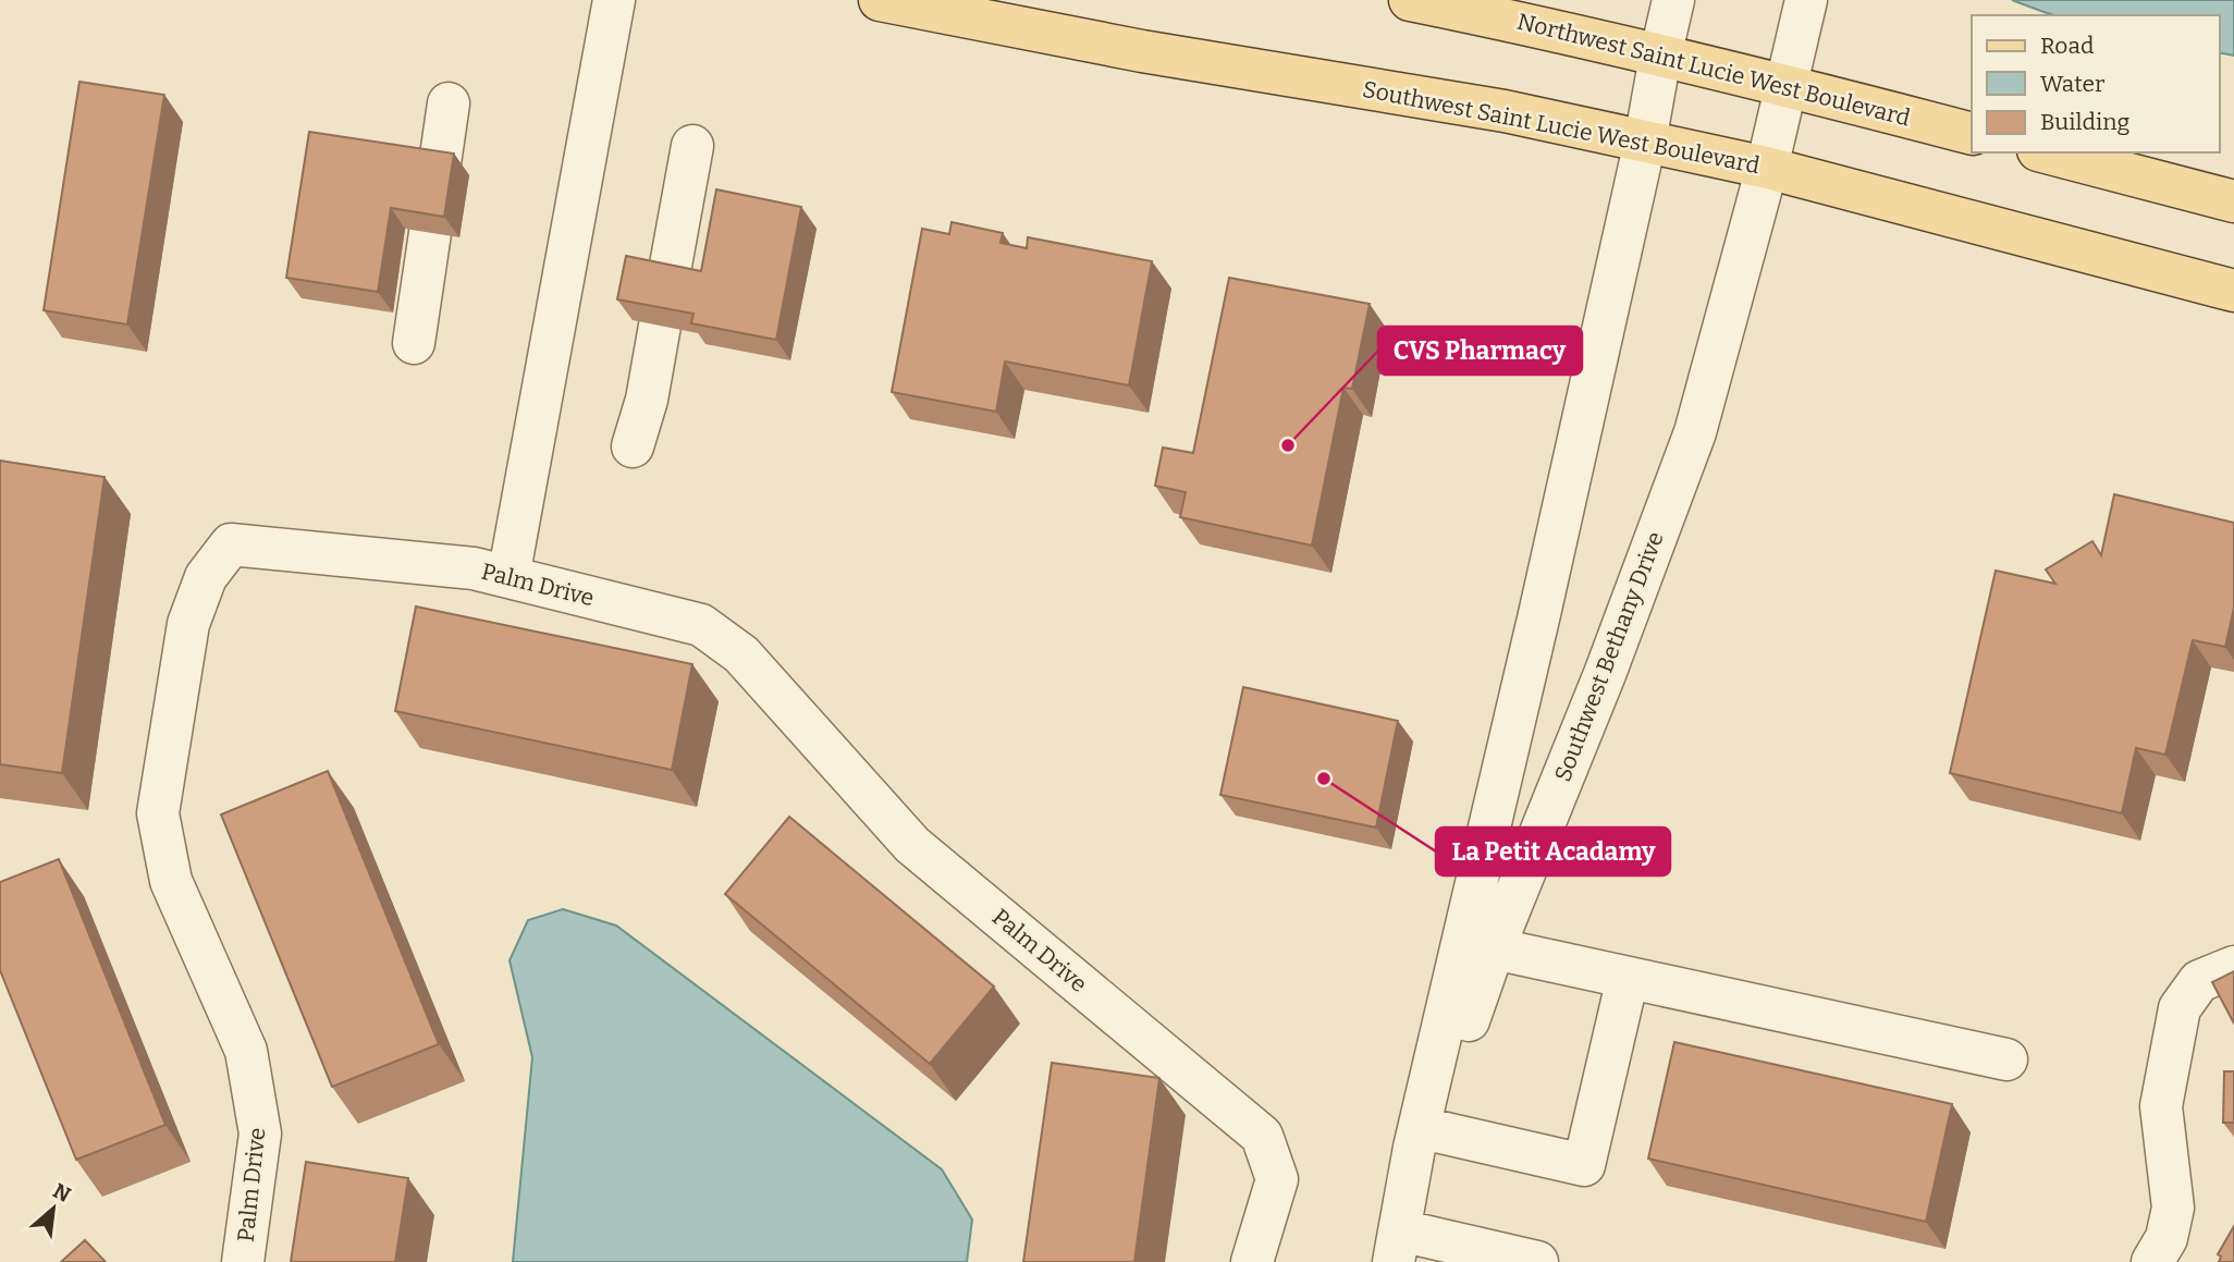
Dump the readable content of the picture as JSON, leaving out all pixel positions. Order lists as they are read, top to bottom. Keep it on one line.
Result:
{"streets":{"main road":["Northwest Saint Lucie West Boulevard","Southwest Saint Lucie West Boulevard"],"street":["Palm Drive","Southwest Bethany Drive"]},"crossings":[["Northwest Saint Lucie West Boulevard","Southwest Bethany Drive"],["Southwest Saint Lucie West Boulevard","Southwest Bethany Drive"]],"places":["CVS Pharmacy","La Petit Acadamy"],"legend":["Road","Water","Building"],"north":"top right"}
